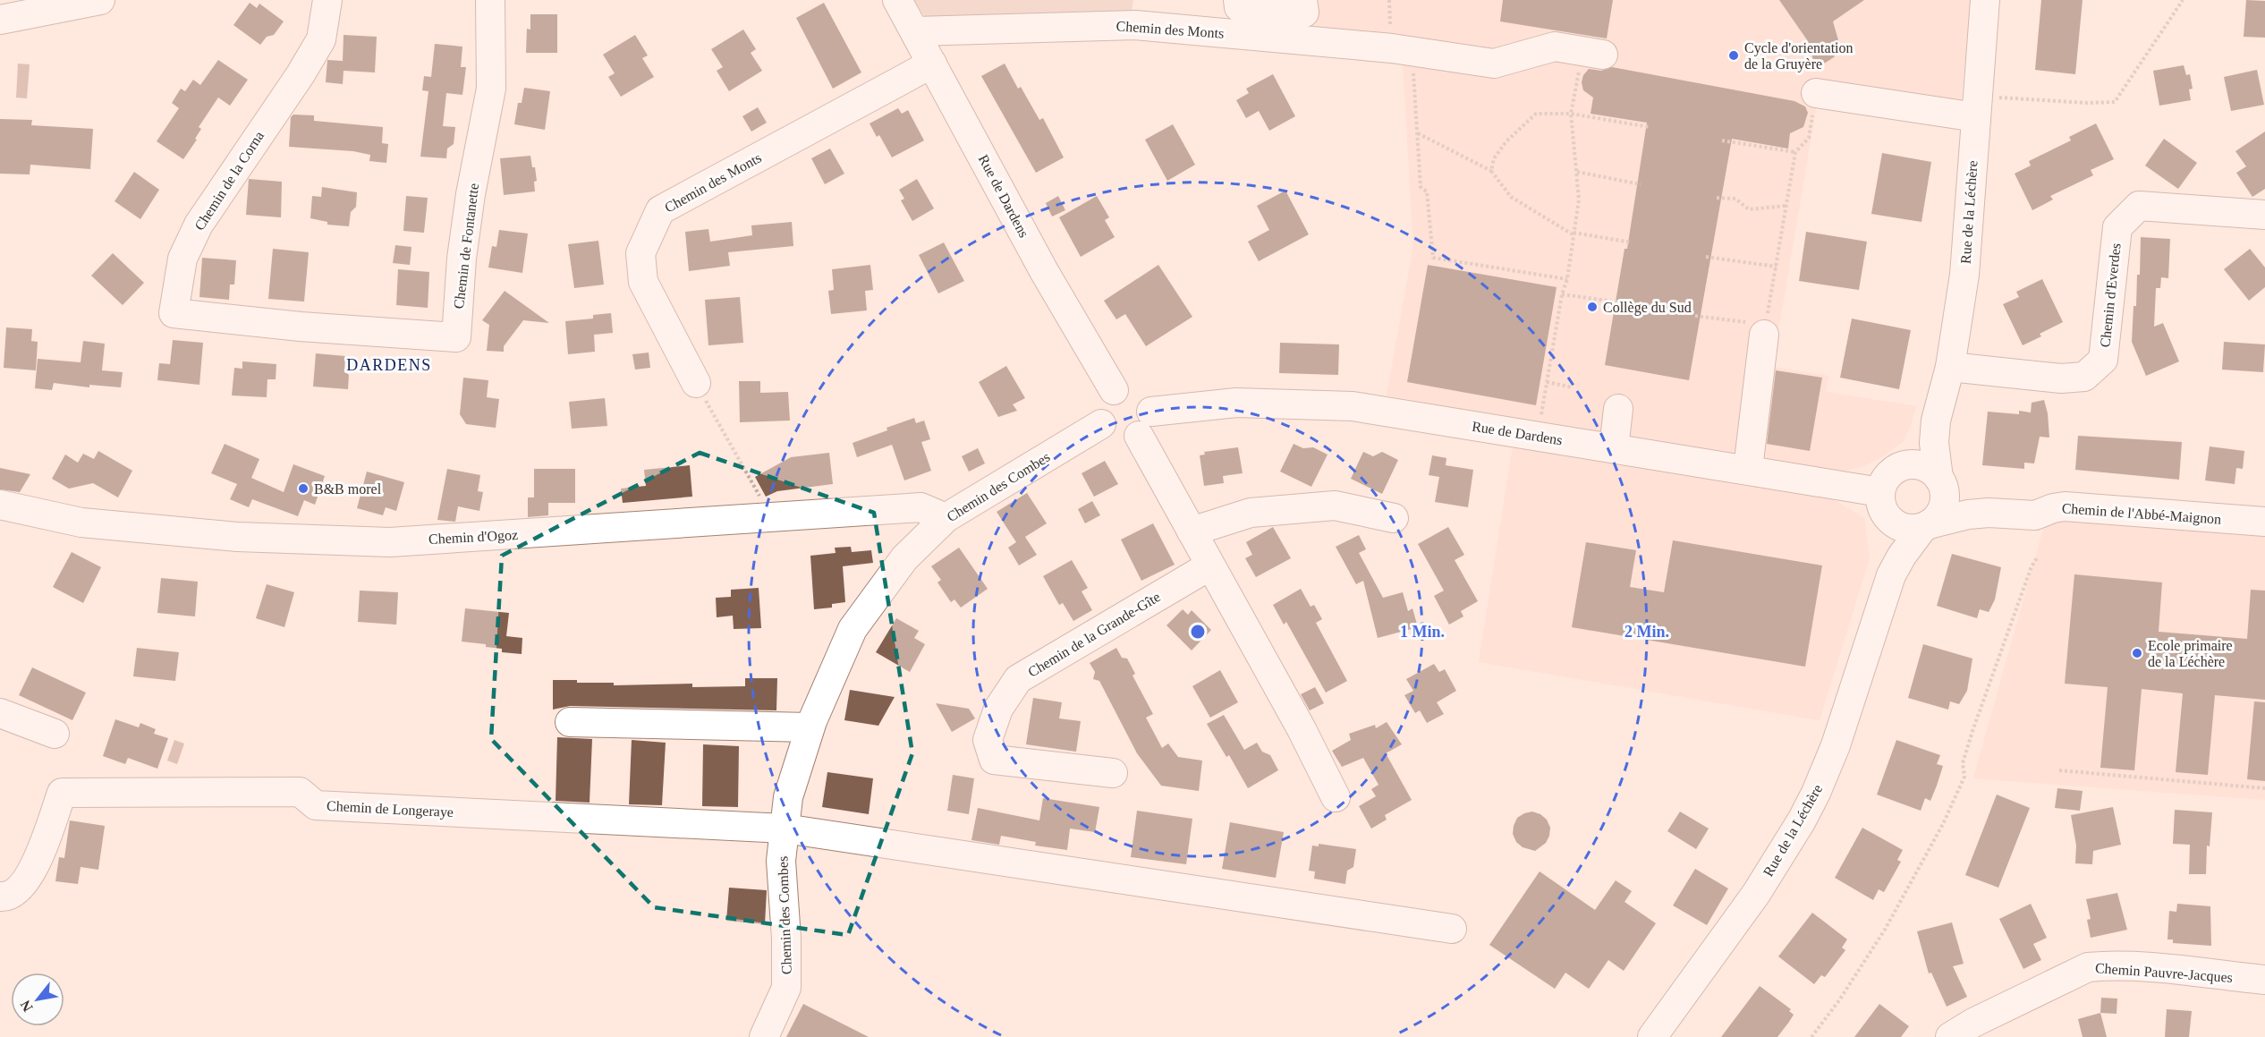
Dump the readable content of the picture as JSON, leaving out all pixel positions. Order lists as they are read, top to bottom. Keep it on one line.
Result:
{"streets":{"street":["Chemin des Monts","Chemin de la Corna","Rue de Dardens","Rue de la Léchère","Chemin de Fontanette","Chemin d'Everdes","Chemin des Combes","Chemin de l'Abbé-Maignon","Chemin d'Ogoz","Chemin de la Grande-Gîte","Chemin de Longeraye","Chemin Pauvre-Jacques"]},"crossings":[["Chemin des Monts","Rue de Dardens"],["Chemin de la Corna","Chemin de Fontanette"],["Rue de Dardens","Rue de la Léchère"],["Rue de Dardens","Chemin des Combes"],["Rue de Dardens","Chemin de l'Abbé-Maignon"],["Rue de la Léchère","Chemin d'Everdes"],["Rue de la Léchère","Chemin de l'Abbé-Maignon"],["Chemin des Combes","Chemin d'Ogoz"],["Chemin des Combes","Chemin de Longeraye"]],"districts":["DARDENS"],"places":["Cycle d'orientation de la Gruyère","Collège du Sud","B&B morel","Ecole primaire de la Léchère"],"north":"bottom left","rings":["1 Min.","2 Min."]}
